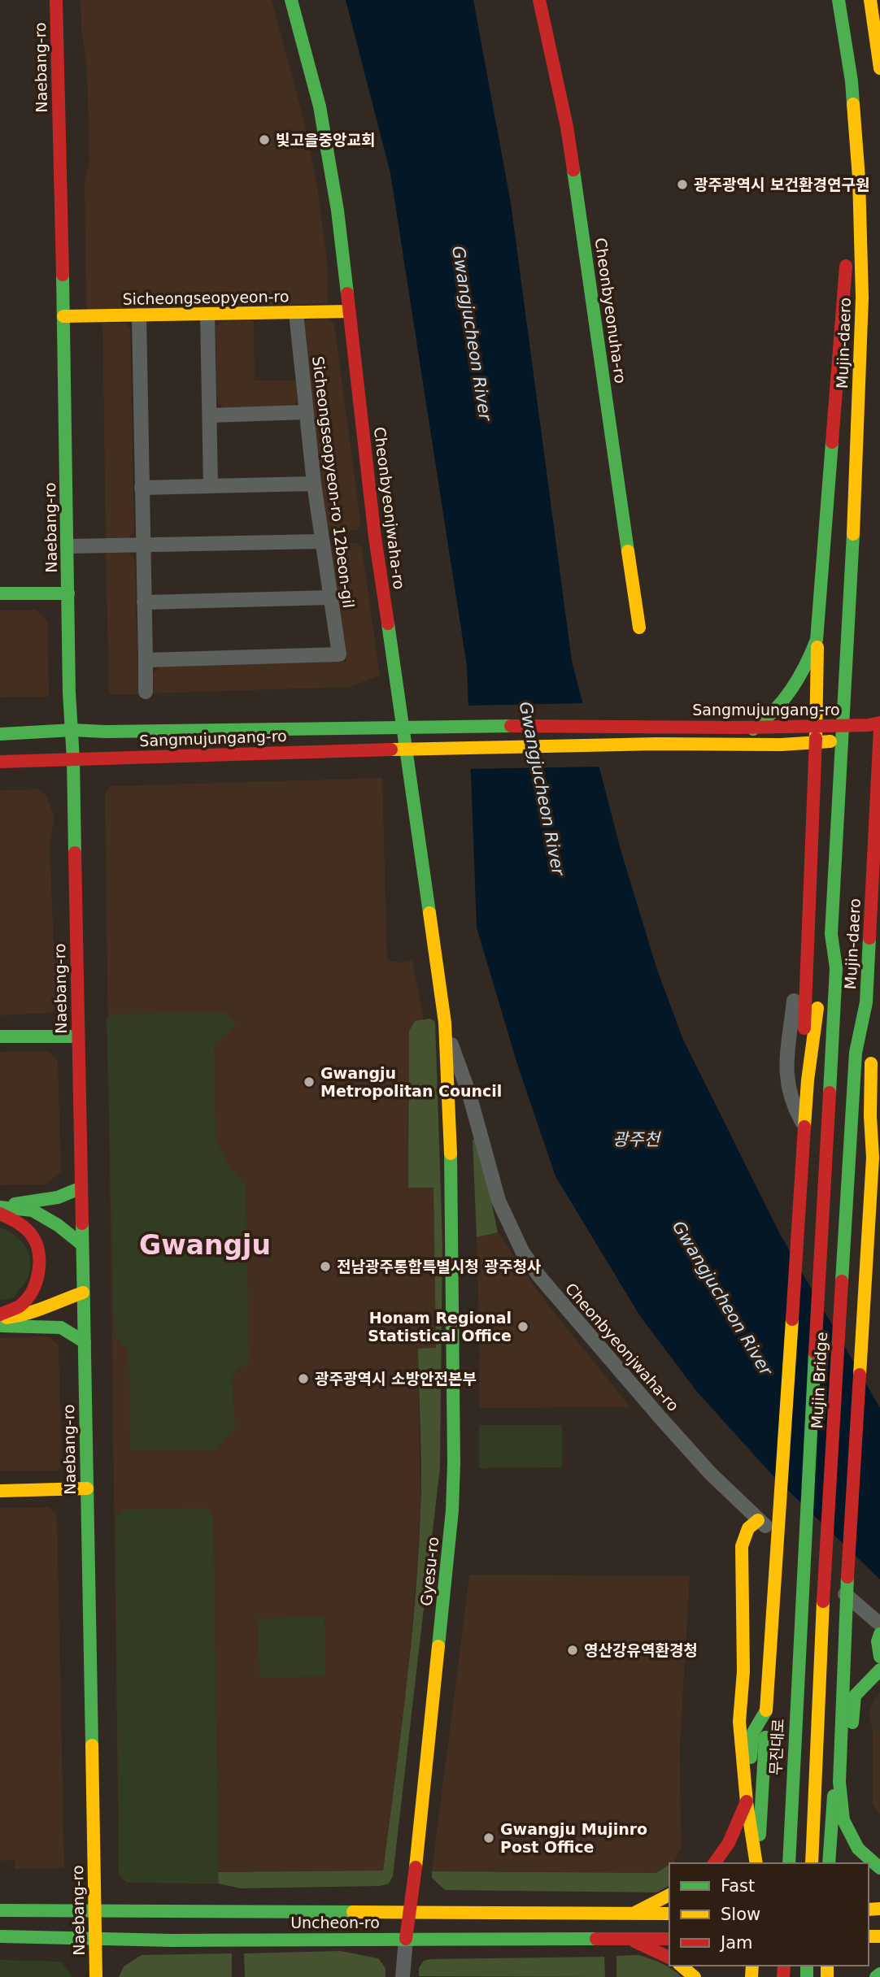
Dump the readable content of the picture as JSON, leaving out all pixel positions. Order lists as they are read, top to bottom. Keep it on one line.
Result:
{"streets":{"main road":["Naebang-ro","Sicheongseopyeon-ro","Cheonbyeonuha-ro","Mujin-daero","Cheonbyeonjwaha-ro","Sangmujungang-ro","Mujin Bridge","Gyesu-ro","무진대로","Uncheon-ro"],"street":["Sicheongseopyeon-ro 12beon-gil"]},"crossings":[["Naebang-ro","Sicheongseopyeon-ro"],["Naebang-ro","Sangmujungang-ro"],["Naebang-ro","Uncheon-ro"],["Sicheongseopyeon-ro","Sicheongseopyeon-ro 12beon-gil"],["Sicheongseopyeon-ro","Cheonbyeonjwaha-ro"],["Mujin-daero","Mujin Bridge"],["Cheonbyeonjwaha-ro","Sangmujungang-ro"],["Cheonbyeonjwaha-ro","Gyesu-ro"],["Mujin Bridge","무진대로"],["Gyesu-ro","Uncheon-ro"]],"districts":["Gwangju"],"water":["Gwangjucheon River","광주천"],"places":["빛고을중앙교회","광주광역시 보건환경연구원","Gwangju Metropolitan Council","전남광주통합특별시청 광주청사","Honam Regional Statistical Office","광주광역시 소방안전본부","영산강유역환경청","Gwangju Mujinro Post Office"],"legend":["Fast","Slow","Jam"]}
